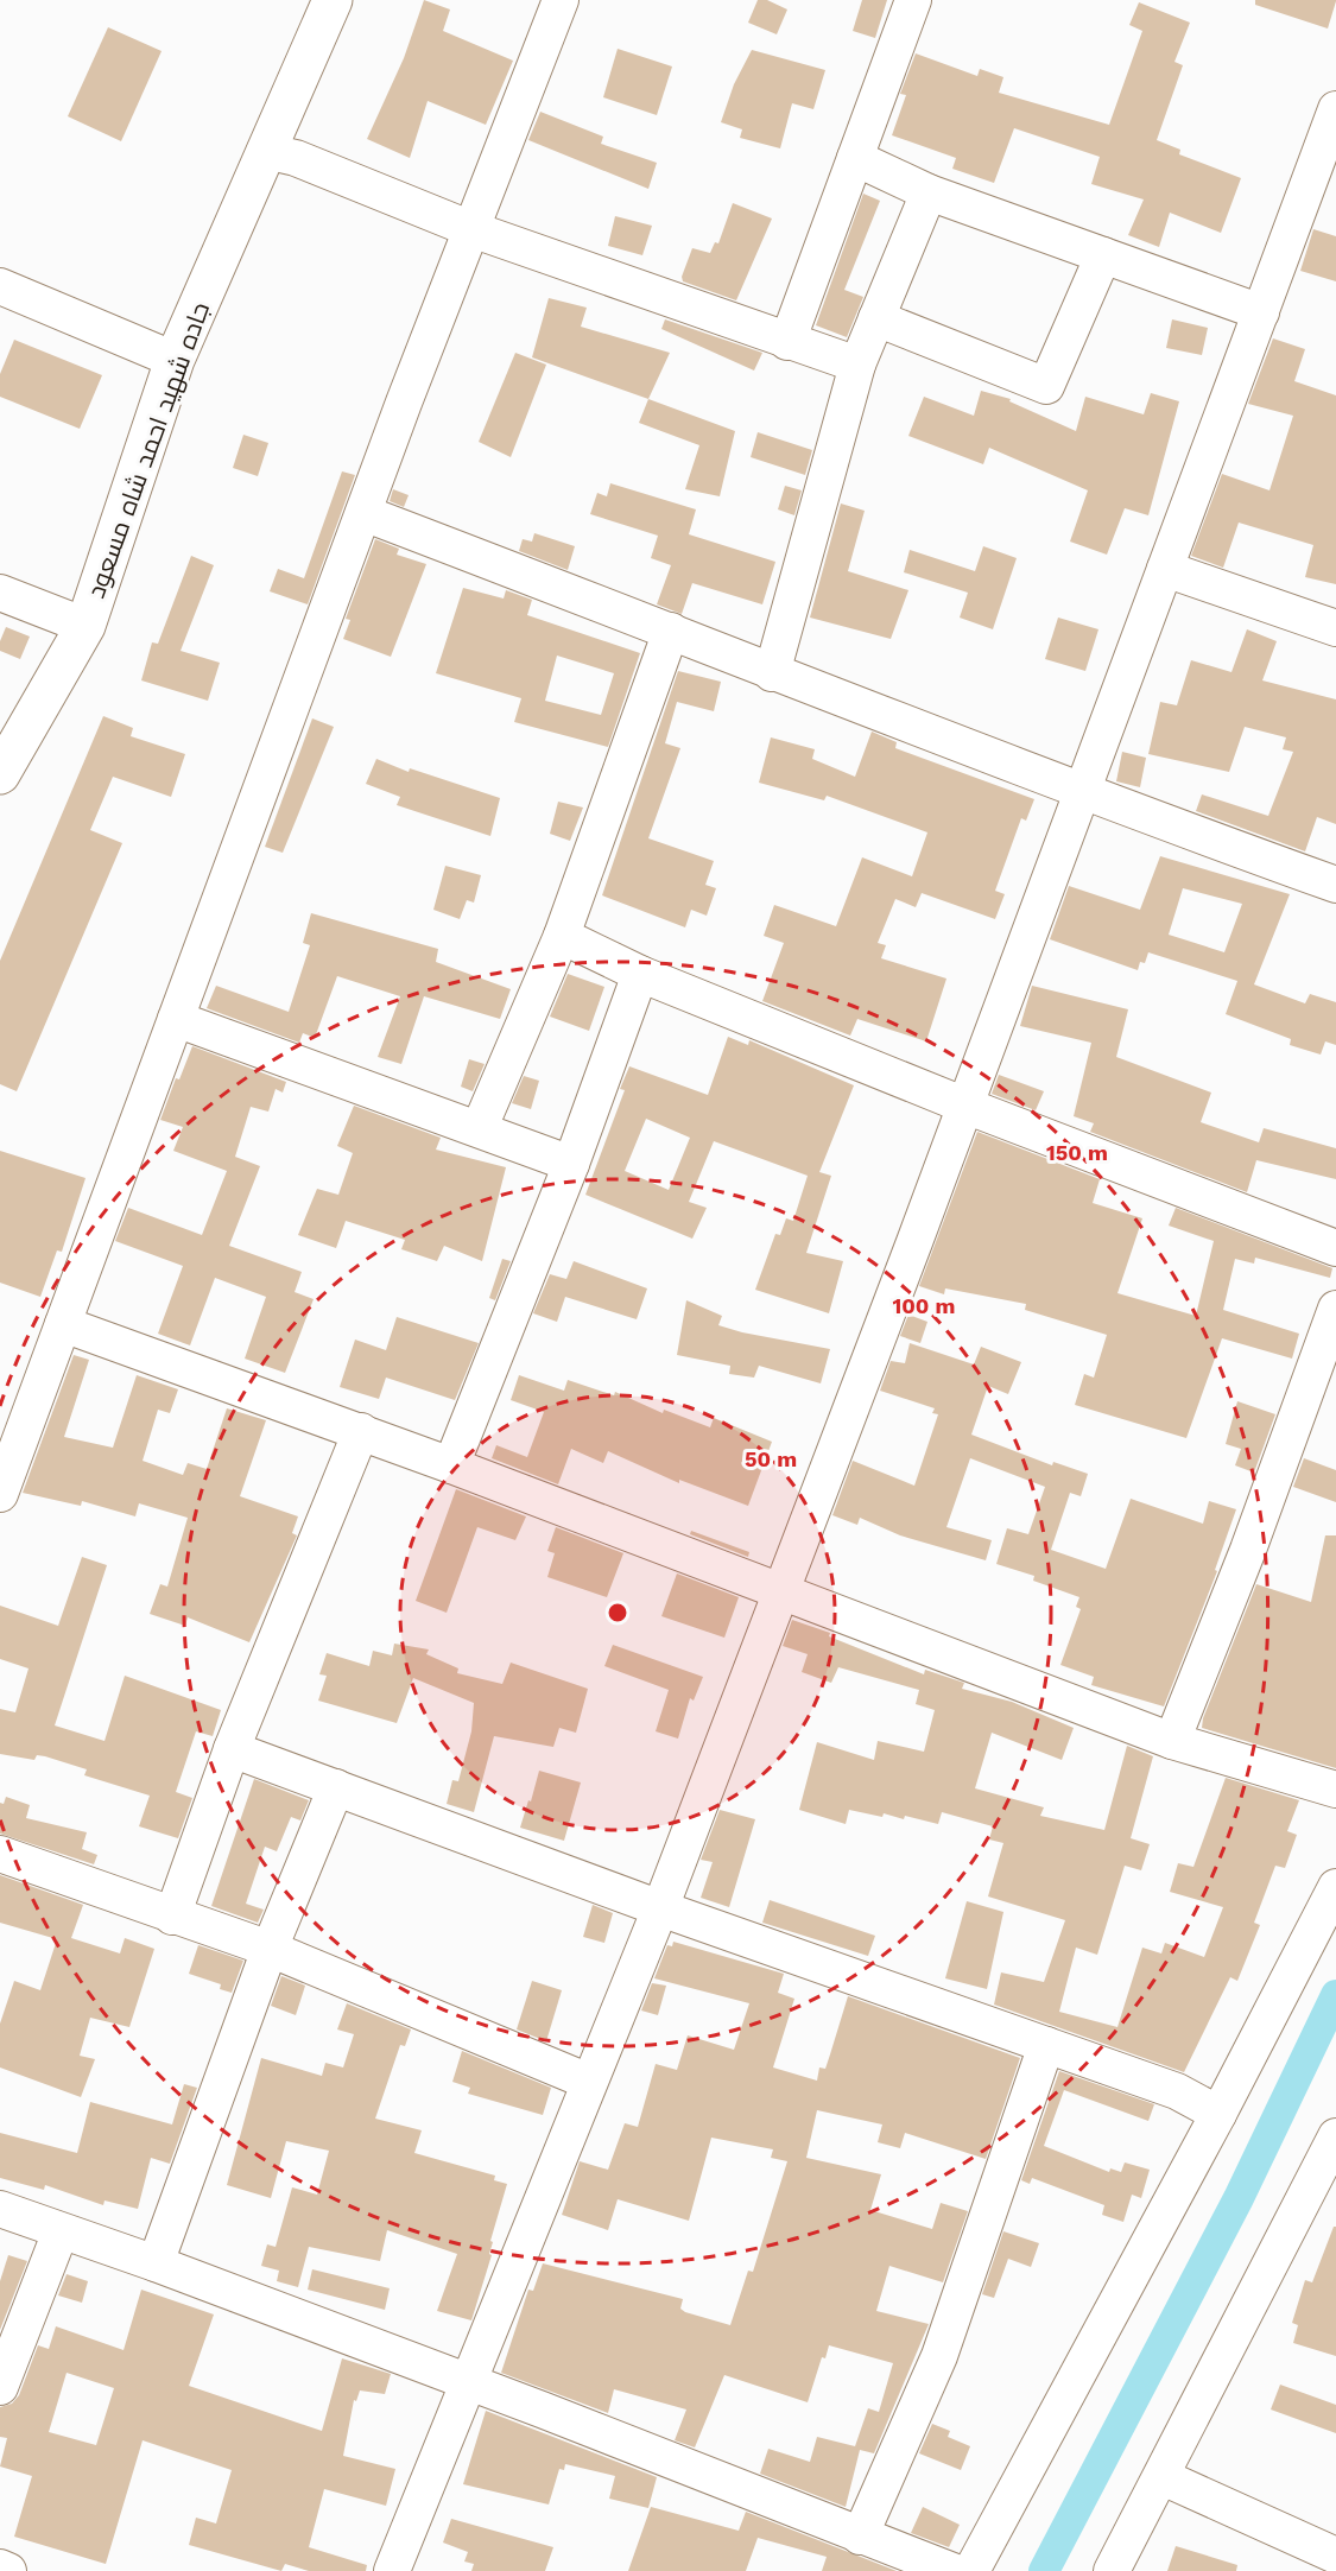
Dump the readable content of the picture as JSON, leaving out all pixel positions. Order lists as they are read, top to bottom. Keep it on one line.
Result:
{"streets":{"main road":["جاده شهيد احمد شاه مسعود"]},"rings":["150 m","100 m","50 m"]}
